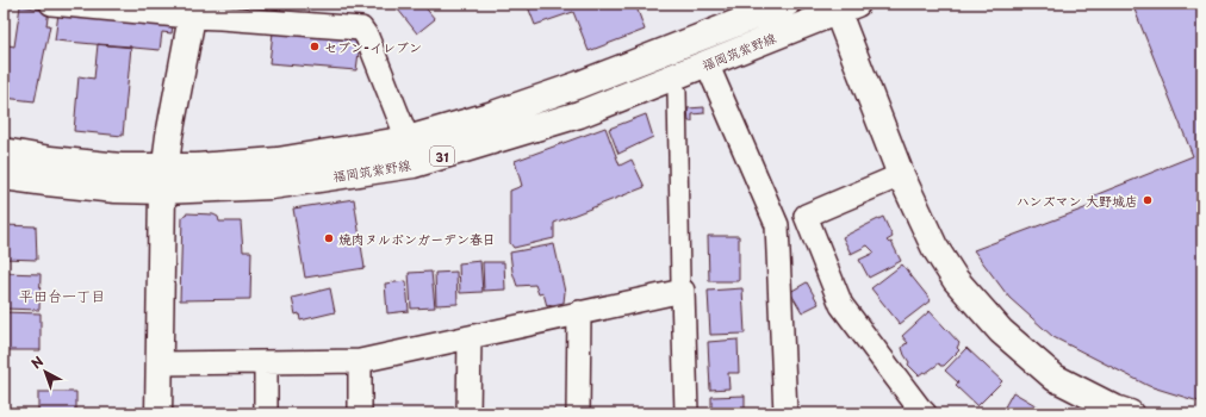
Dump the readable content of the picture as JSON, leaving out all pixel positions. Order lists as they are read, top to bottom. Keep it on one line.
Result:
{"streets":{"main road":["福岡筑紫野線","31"]},"districts":["平田台一丁目"],"places":["セブン-イレブン","ハンズマン 大野城店","焼肉ヌルボンガーデン春日"],"north":"top left"}
